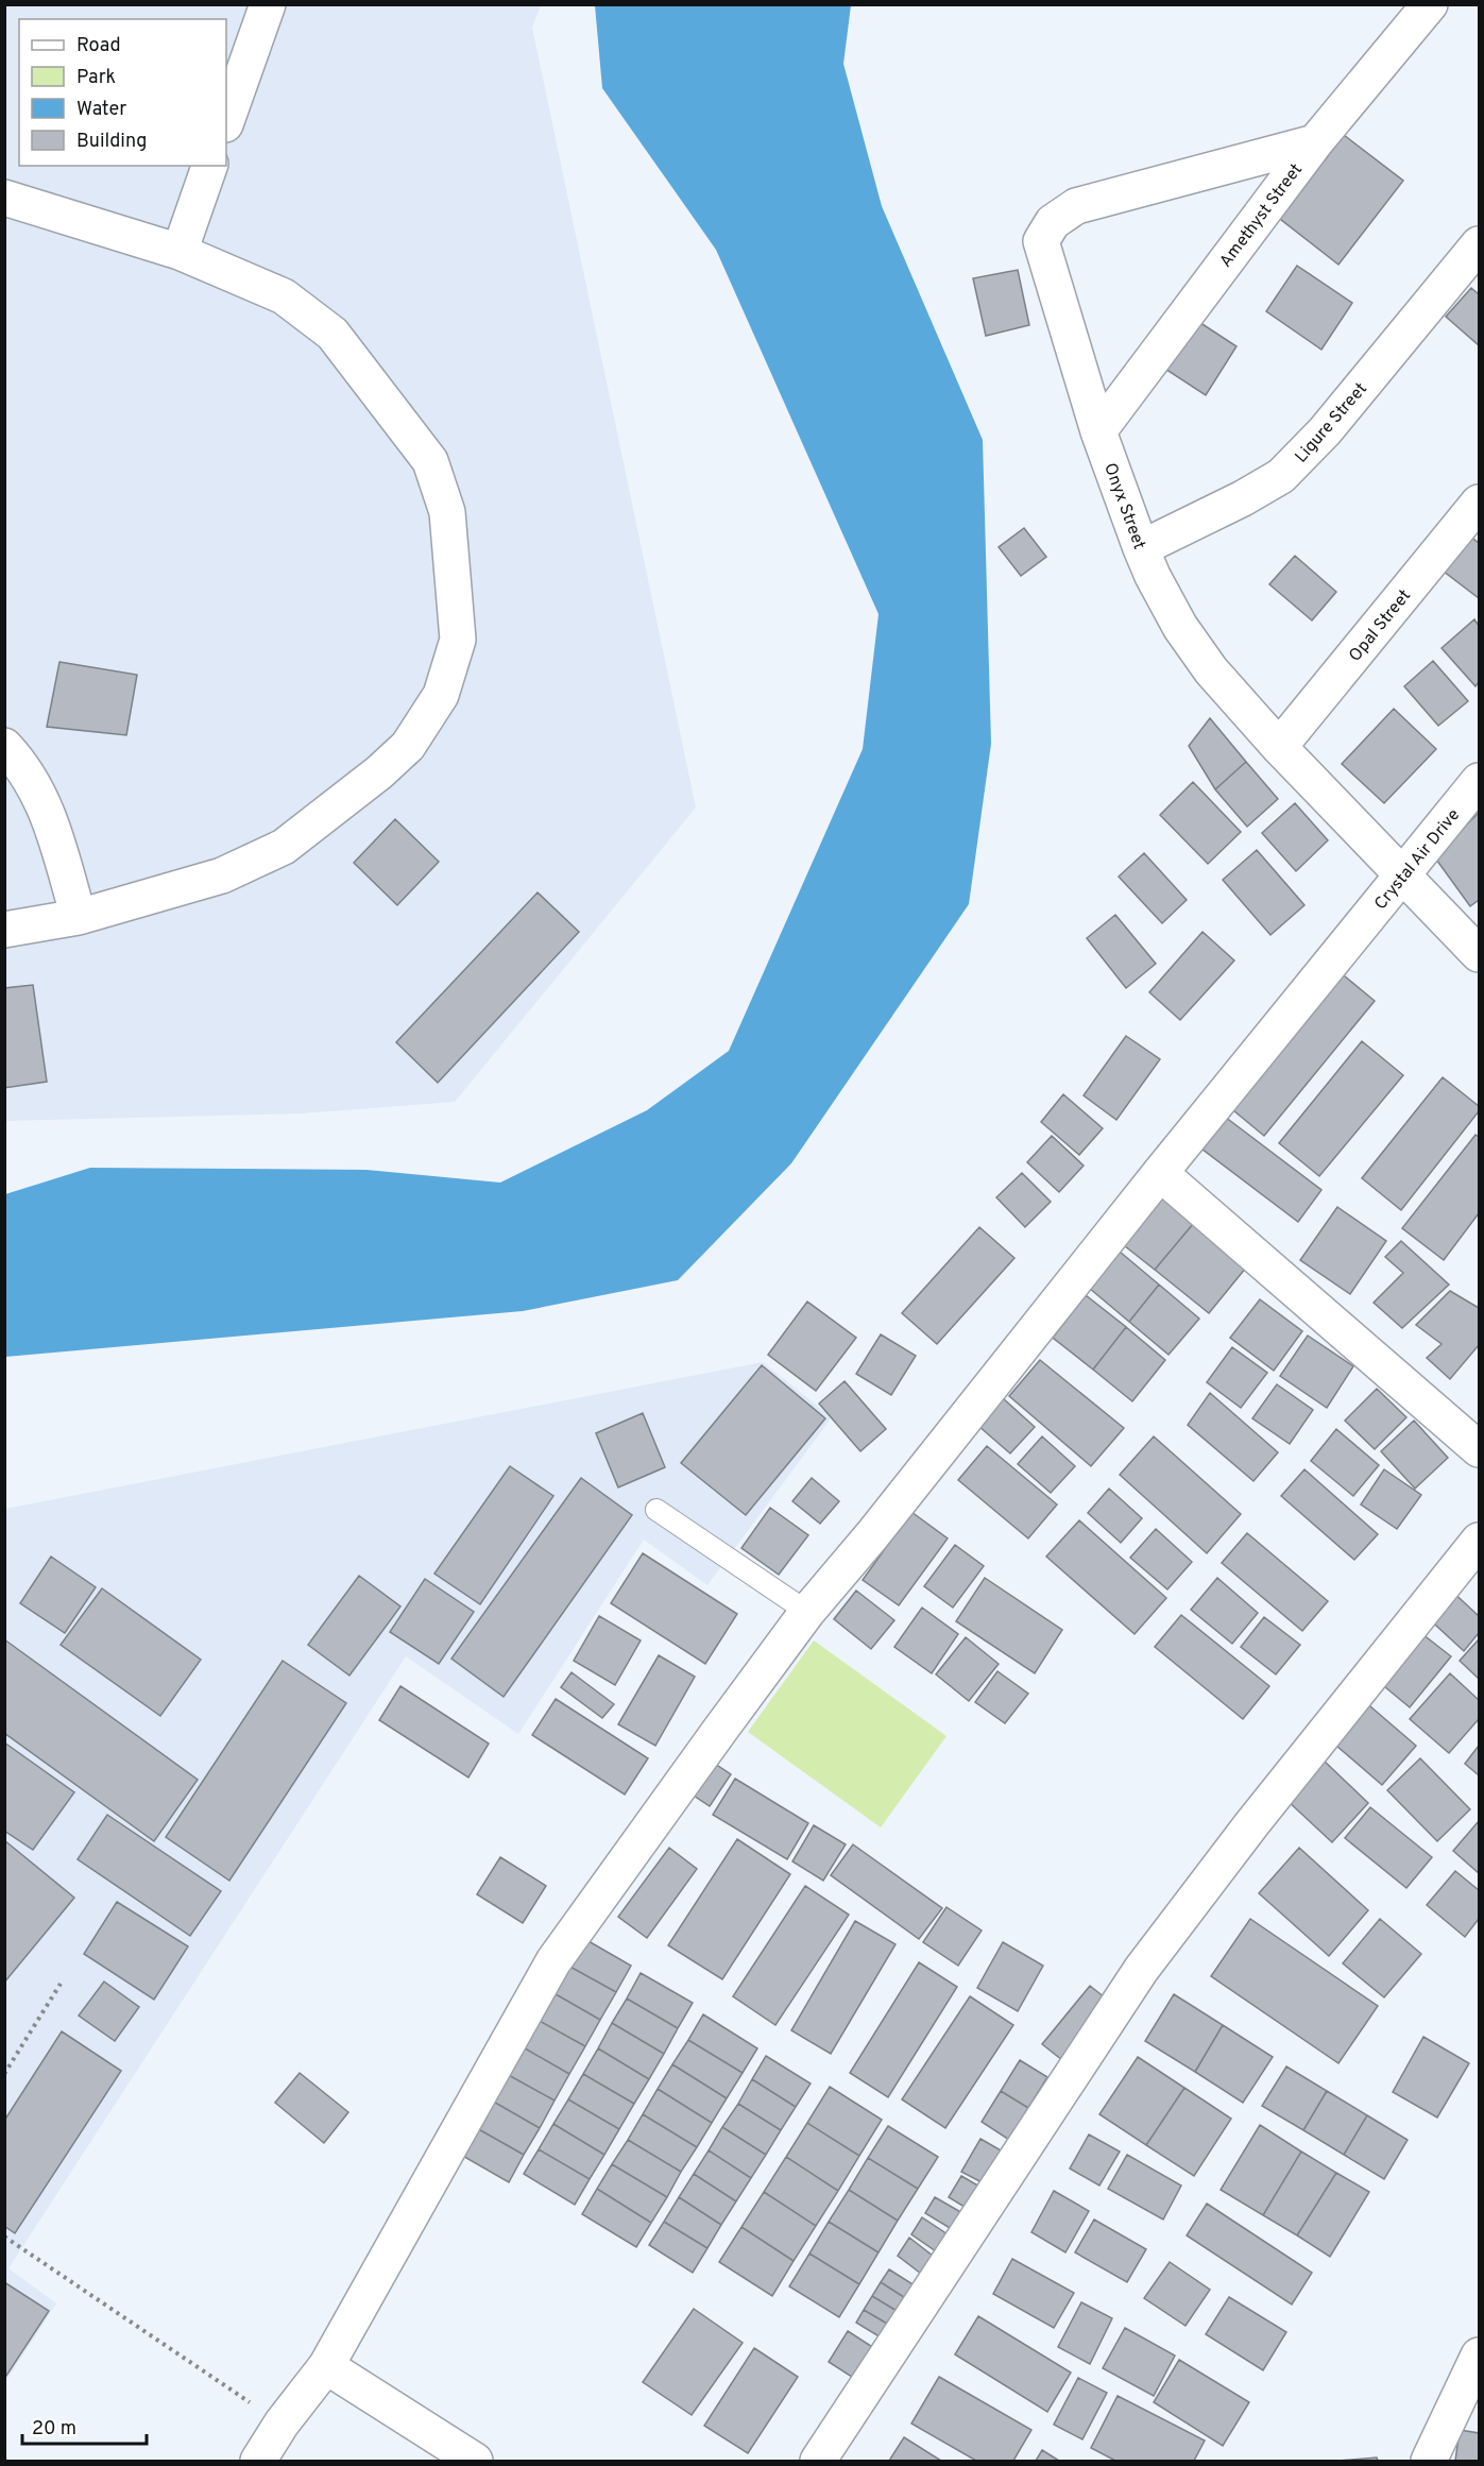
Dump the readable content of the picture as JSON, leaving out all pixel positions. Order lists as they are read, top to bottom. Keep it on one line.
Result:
{"streets":{"street":["Amethyst Street","Ligure Street","Onyx Street","Opal Street","Crystal Air Drive"]},"crossings":[["Amethyst Street","Onyx Street"],["Ligure Street","Onyx Street"],["Onyx Street","Opal Street"],["Onyx Street","Crystal Air Drive"]],"legend":["Road","Park","Water","Building"],"scale_bar":"20 m"}
